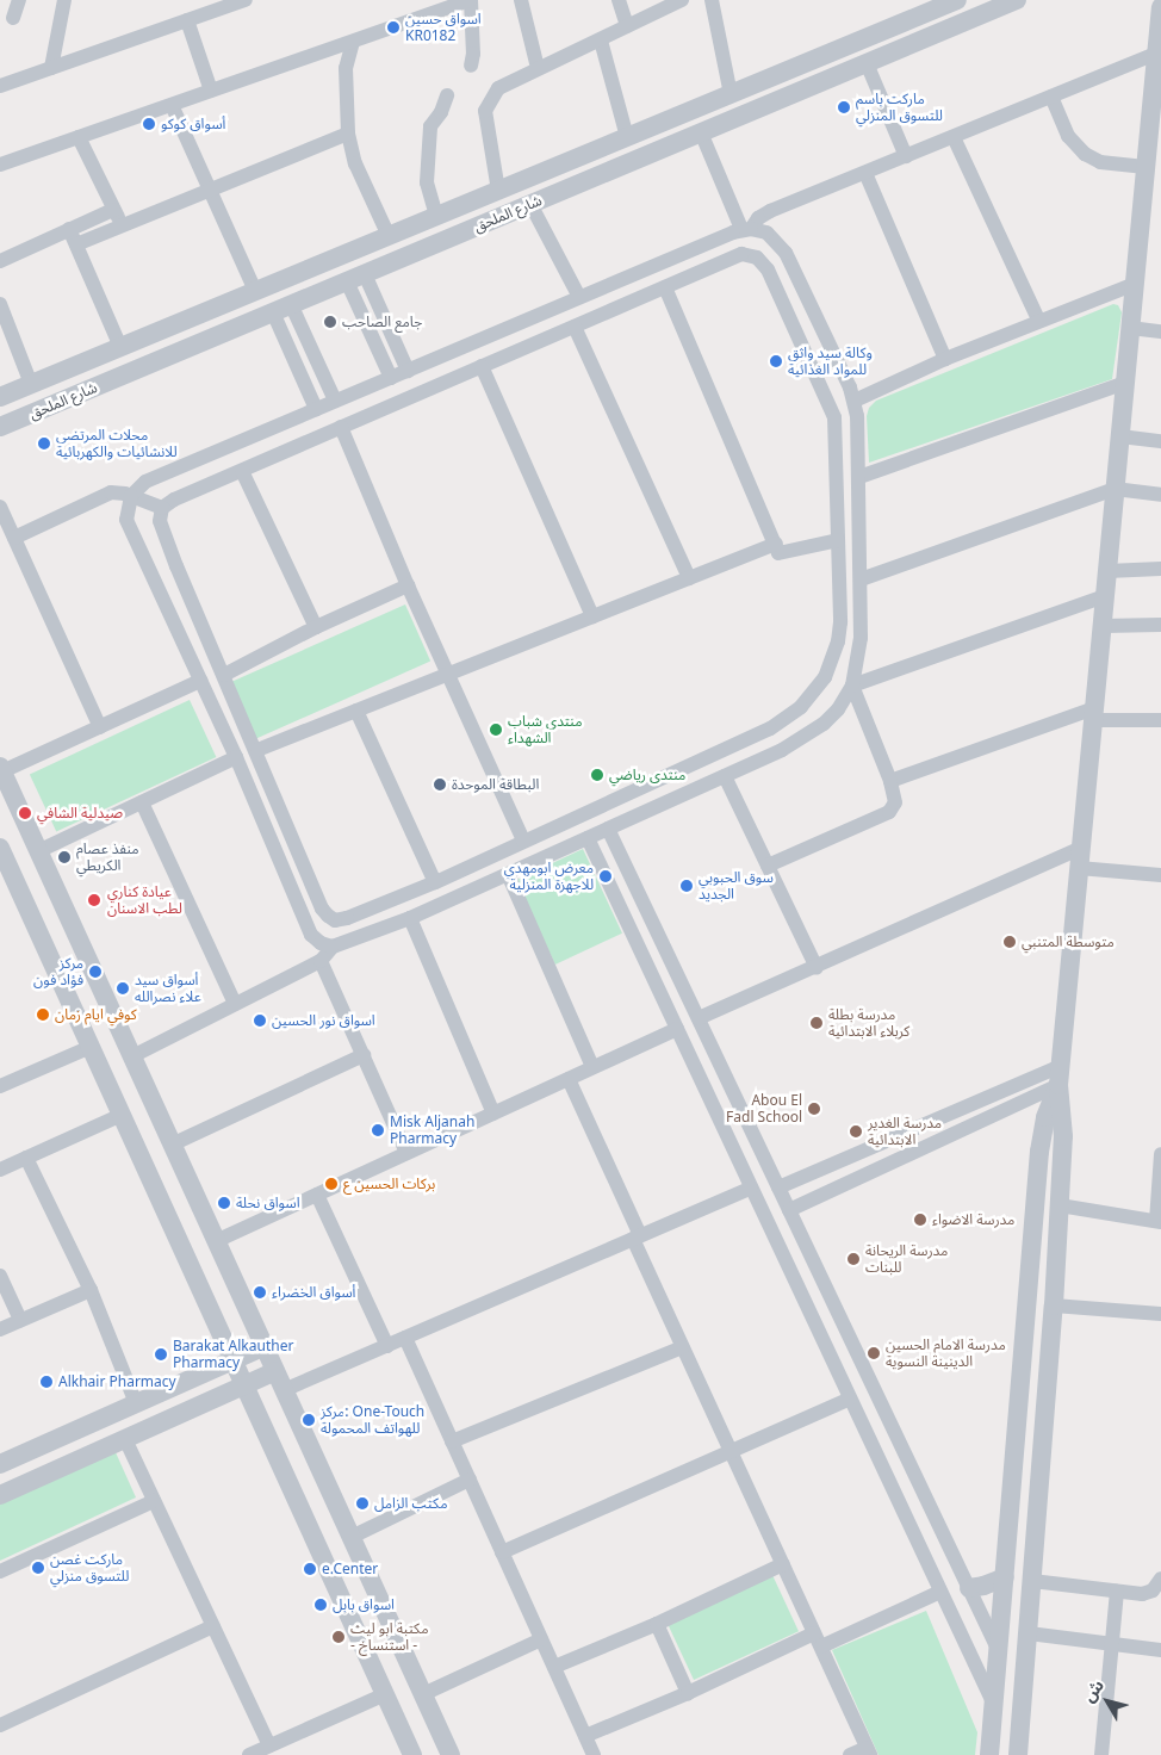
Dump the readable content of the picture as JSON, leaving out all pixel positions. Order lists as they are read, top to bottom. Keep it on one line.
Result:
{"streets":{"street":["شارع الملحق"]},"places":["اسواق حسين KR0182","ماركت باسم للتسوق المنزلي","أسواق كوكو","جامع الصاحب","وكالة سيد واثق للمواد الغذائية","محلات المرتضى للانشائيات والكهربائية","منتدى شباب الشهداء","منتدى رياضي","البطاقة الموحدة","صيدلية الشافي","منفذ عصام الكريطي","معرض ابومهدي للاجهزة المنزلية","سوق الحبوبي الجديد","عيادة كناري لطب الاسنان","متوسطة المتنبي","مركز فؤاد فون","أسواق سيد علاء نصرالله","كوفي ايام زمان","اسواق نور الحسين","مدرسة بطلة كربلاء الابتدائية","Abou El Fadl School","Misk Aljanah Pharmacy","مدرسة الغدير الابتدائية","بركات الحسين ع","اسواق نحلة","مدرسة الاضواء","مدرسة الريحانة للبنات","أسواق الخضراء","مدرسة الامام الحسين الدينينة النسوية","Barakat Alkauther Pharmacy","Alkhair Pharmacy","مركز: One-Touch للهواتف المحمولة","مكتب الزامل","ماركت غصن للتسوق منزلي","e.Center","اسواق بابل","مكتبة ابو ليث - استنساخ -"],"north":"top left"}
